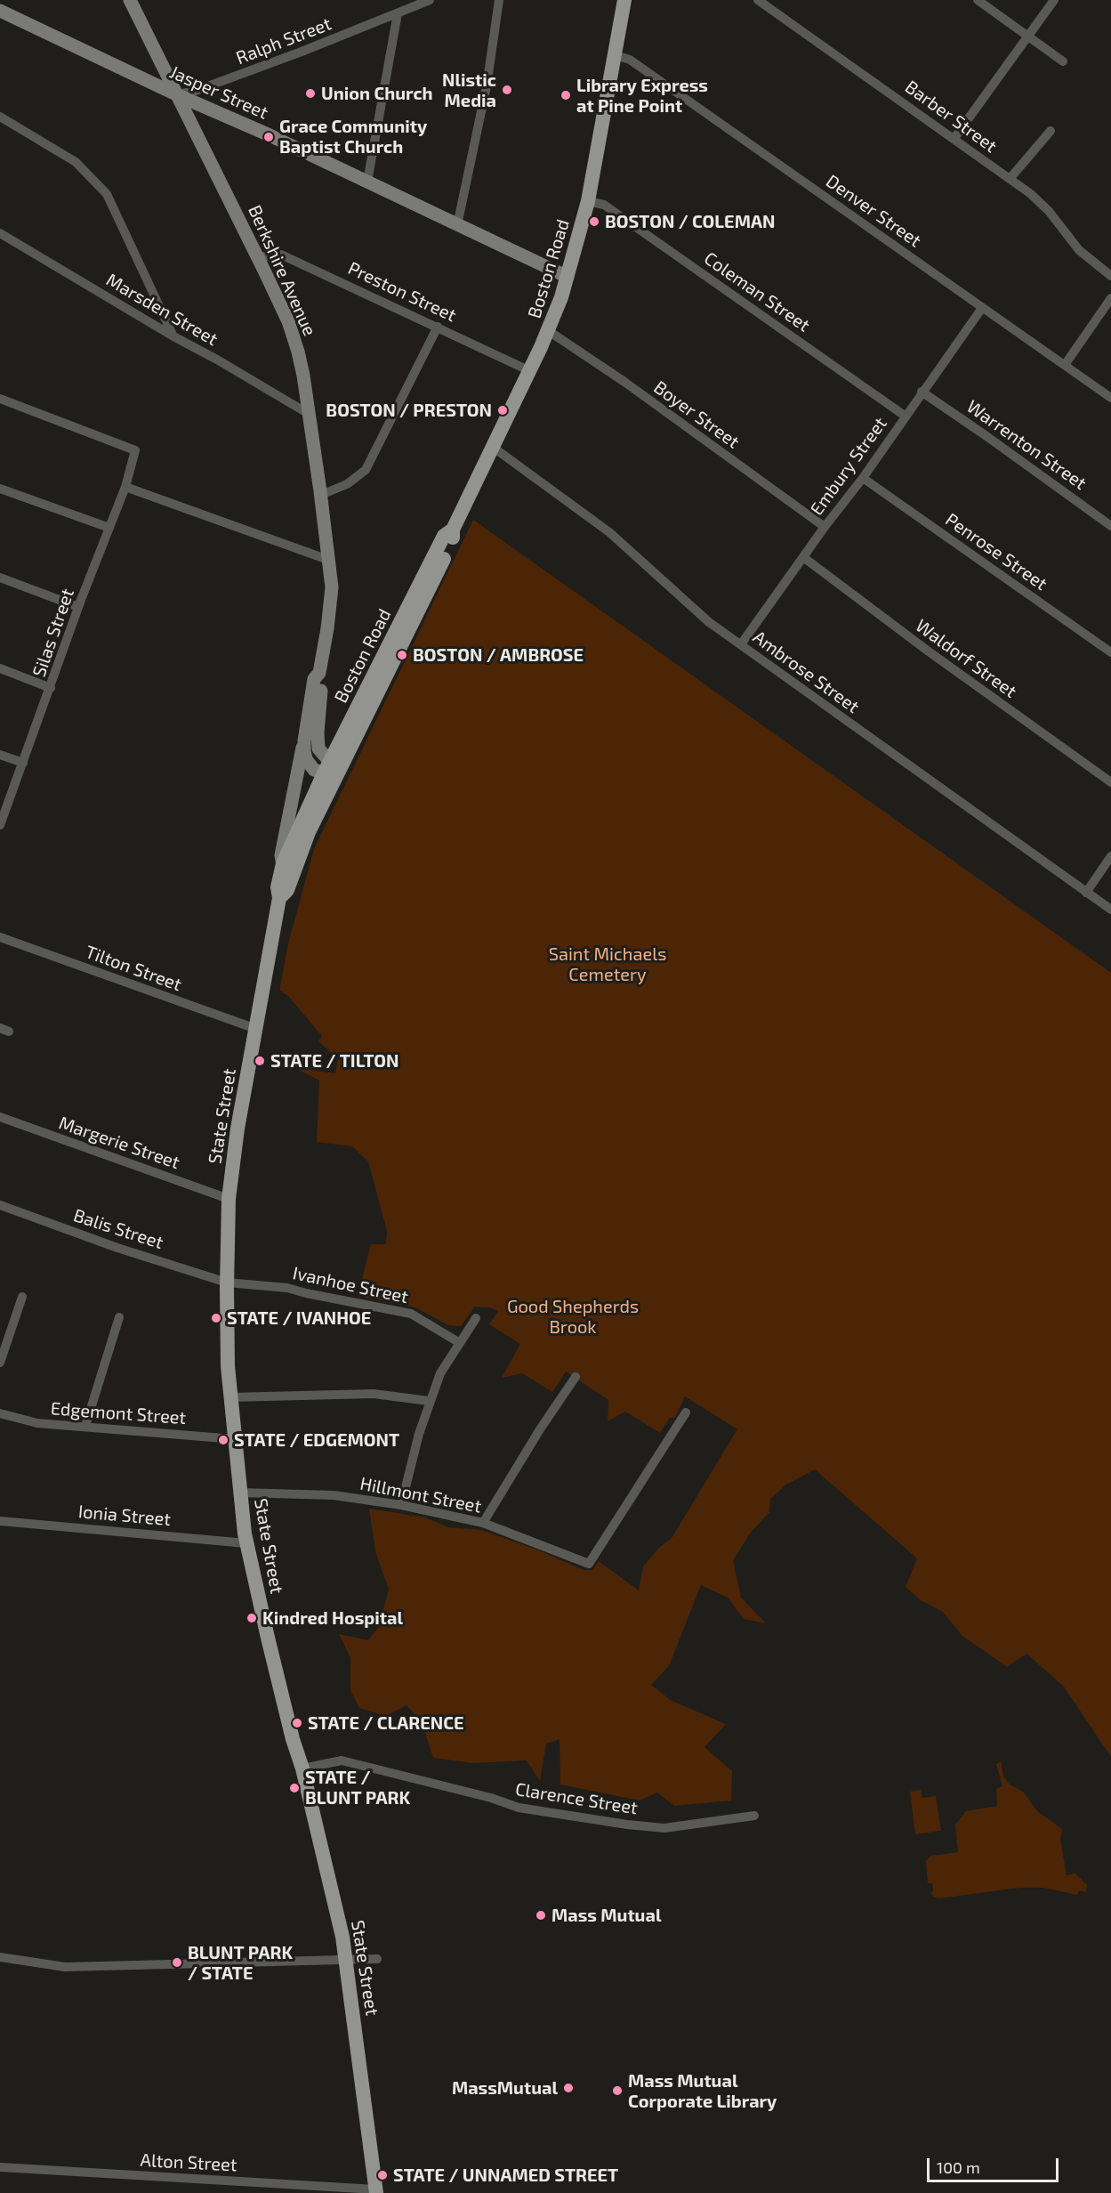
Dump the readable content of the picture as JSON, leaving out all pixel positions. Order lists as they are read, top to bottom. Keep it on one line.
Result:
{"streets":{"main road":["Jasper Street","Boston Road","Berkshire Avenue","State Street"],"street":["Ralph Street","Barber Street","Denver Street","Preston Street","Coleman Street","Marsden Street","Boyer Street","Warrenton Street","Embury Street","Penrose Street","Silas Street","Waldorf Street","Ambrose Street","Tilton Street","Margerie Street","Balis Street","Ivanhoe Street","Edgemont Street","Hillmont Street","Ionia Street","Clarence Street","Alton Street"]},"crossings":[["Ralph Street","Jasper Street"],["Ralph Street","Berkshire Avenue"],["Jasper Street","Boston Road"],["Jasper Street","Berkshire Avenue"],["Denver Street","Boston Road"],["Denver Street","Embury Street"],["Boston Road","Berkshire Avenue"],["Boston Road","Preston Street"],["Boston Road","Coleman Street"],["Boston Road","Boyer Street"],["Boston Road","Ambrose Street"],["Boston Road","State Street"],["Berkshire Avenue","Preston Street"],["Berkshire Avenue","Marsden Street"],["Berkshire Avenue","State Street"],["Coleman Street","Embury Street"],["Boyer Street","Embury Street"],["Warrenton Street","Embury Street"],["Embury Street","Penrose Street"],["Embury Street","Waldorf Street"],["Embury Street","Ambrose Street"],["Tilton Street","State Street"],["State Street","Margerie Street"],["State Street","Balis Street"],["State Street","Ivanhoe Street"],["State Street","Edgemont Street"],["State Street","Hillmont Street"],["State Street","Ionia Street"],["State Street","Clarence Street"],["State Street","Alton Street"],["Balis Street","Ivanhoe Street"]],"parks":["Saint Michaels Cemetery","Good Shepherds Brook"],"places":["Nlistic Media","Union Church","Library Express at Pine Point","Grace Community Baptist Church","BOSTON / COLEMAN","BOSTON / PRESTON","BOSTON / AMBROSE","STATE / TILTON","STATE / IVANHOE","STATE / EDGEMONT","Kindred Hospital","STATE / CLARENCE","STATE / BLUNT PARK","Mass Mutual","BLUNT PARK / STATE","MassMutual","Mass Mutual Corporate Library","STATE / UNNAMED STREET"],"scale_bar":"100 m"}
